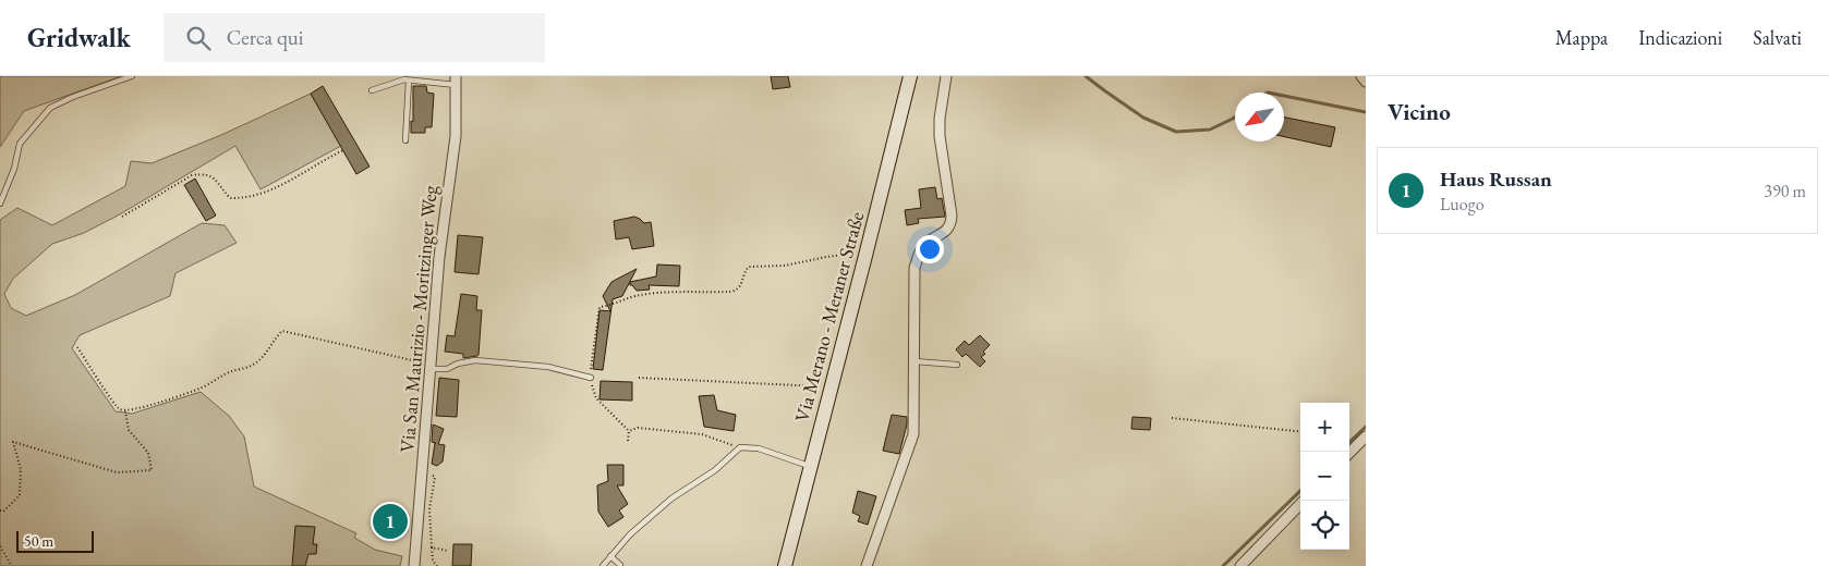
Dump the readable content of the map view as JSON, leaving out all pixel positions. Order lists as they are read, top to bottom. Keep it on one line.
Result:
{"streets":{"main road":["Via Merano - Meraner Straße"],"street":["Via San Maurizio - Moritzinger Weg"]},"scale_bar":"50 m","north":"bottom left","page":{"header":"Gridwalk","search":"Cerca qui","nav":["Mappa","Indicazioni","Salvati"],"heading":"Vicino","list":[{"mark":"1","name":"Haus Russan","note":"Luogo","value":"390 m"}],"map_buttons":["+","−"],"pins":"1","scale":"50 m"}}
